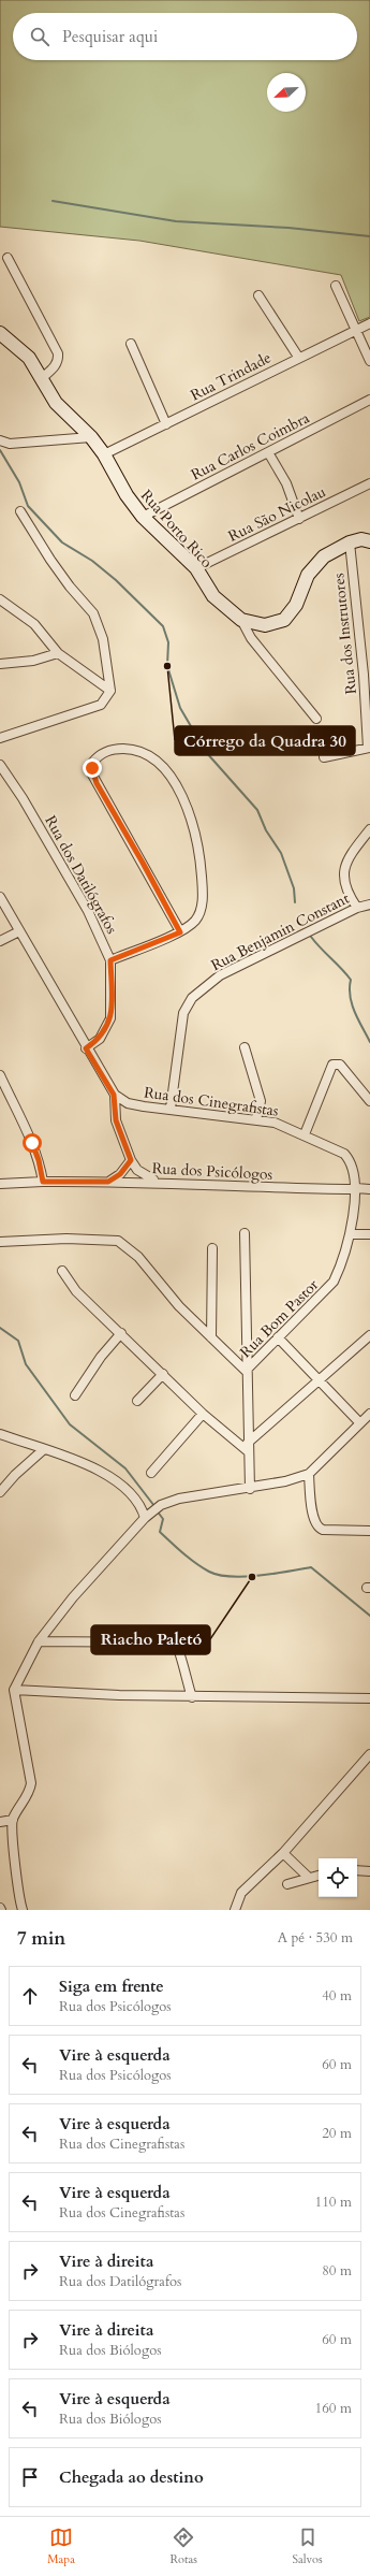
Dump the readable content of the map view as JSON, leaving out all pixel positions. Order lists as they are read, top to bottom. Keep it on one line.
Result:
{"streets":{"street":["Rua Trindade","Rua Carlos Coimbra","Rua São Nicolau","Rua Porto Rico","Rua dos Instrutores","Rua dos Datilógrafos","Rua Benjamin Constant","Rua dos Cinegrafistas","Rua dos Psicólogos","Rua Bom Pastor"]},"crossings":[["Rua Trindade","Rua Porto Rico"],["Rua Carlos Coimbra","Rua Porto Rico"],["Rua São Nicolau","Rua Porto Rico"],["Rua Porto Rico","Rua dos Instrutores"],["Rua Benjamin Constant","Rua dos Cinegrafistas"],["Rua dos Cinegrafistas","Rua dos Psicólogos"],["Rua dos Cinegrafistas","Rua Bom Pastor"]],"places":["Córrego da Quadra 30","Riacho Paletó"],"north":"bottom left","page":{"search":"Pesquisar aqui","heading":["7 min","A pé · 530 m"],"list":[["Siga em frente","Rua dos Psicólogos","40 m"],["Vire à esquerda","Rua dos Psicólogos","60 m"],["Vire à esquerda","Rua dos Cinegrafistas","20 m"],["Vire à esquerda","Rua dos Cinegrafistas","110 m"],["Vire à direita","Rua dos Datilógrafos","80 m"],["Vire à direita","Rua dos Biólogos","60 m"],["Vire à esquerda","Rua dos Biólogos","160 m"],"Chegada ao destino"],"nav":["Mapa","Rotas","Salvos"]}}
